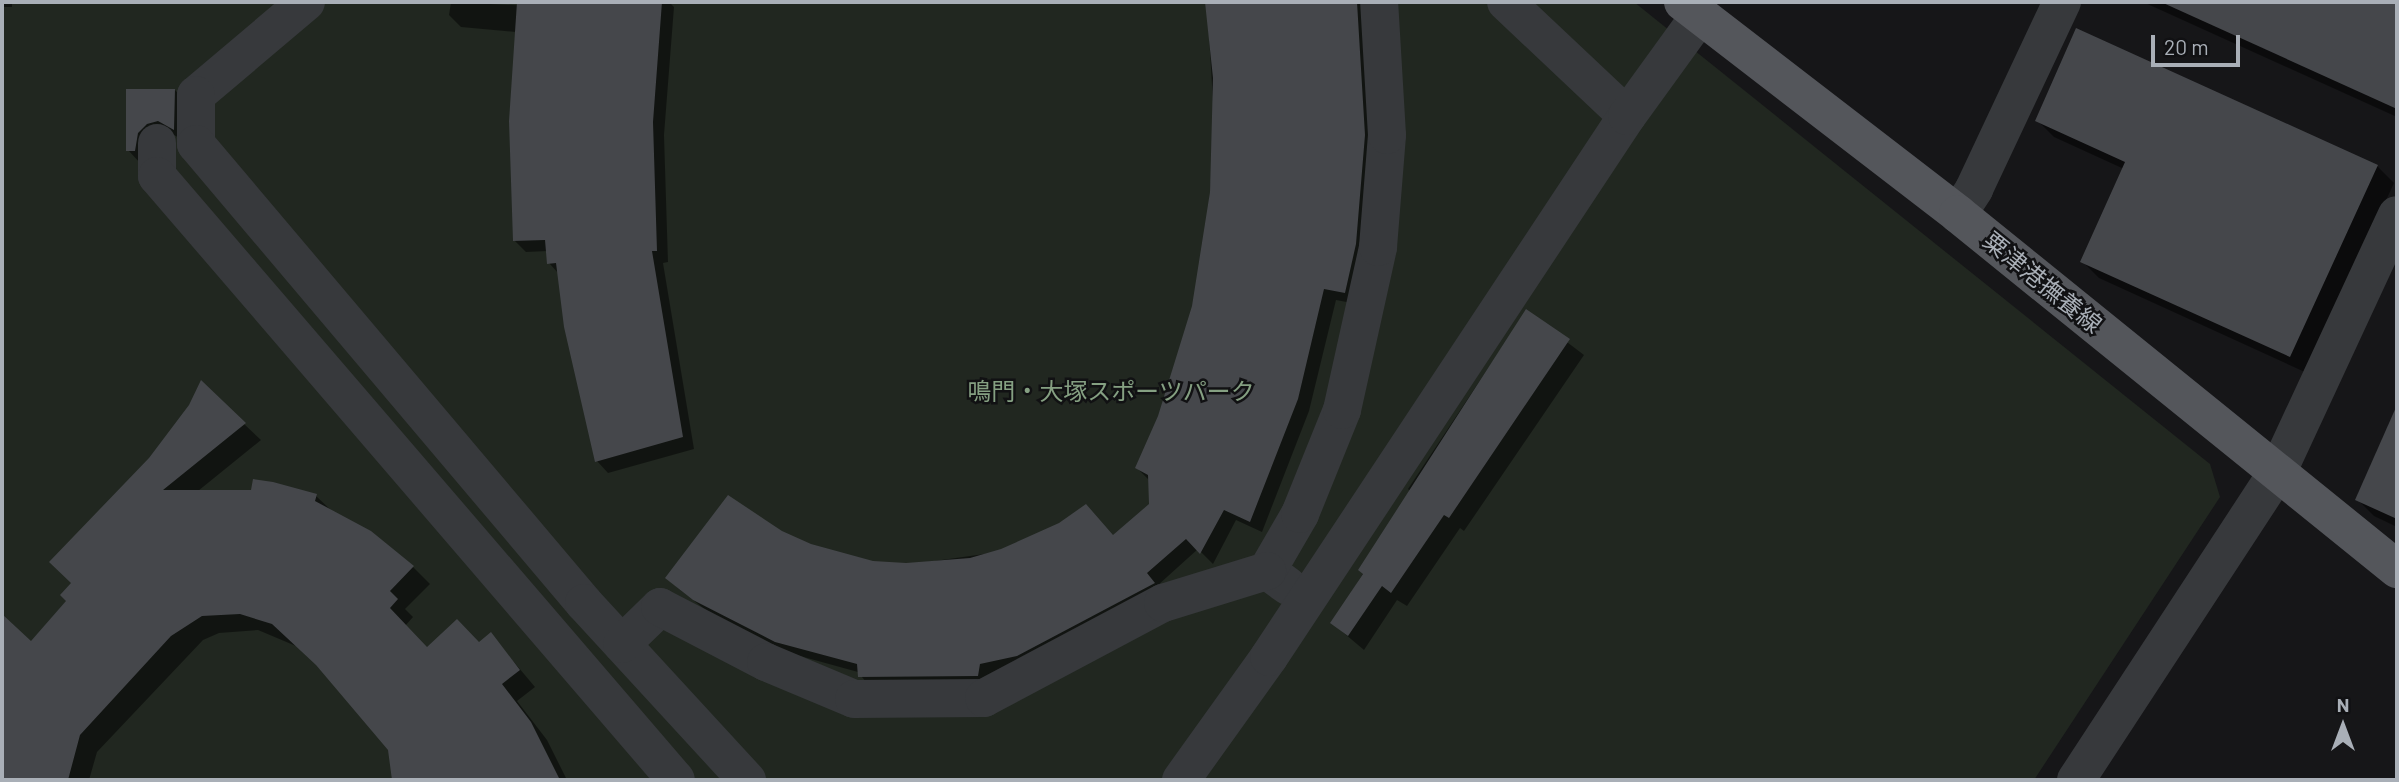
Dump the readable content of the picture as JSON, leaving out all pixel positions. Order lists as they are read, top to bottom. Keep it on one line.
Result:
{"streets":{"main road":["粟津港撫養線"]},"parks":["鳴門・大塚スポーツパーク"],"scale_bar":"20 m","north":"top"}
